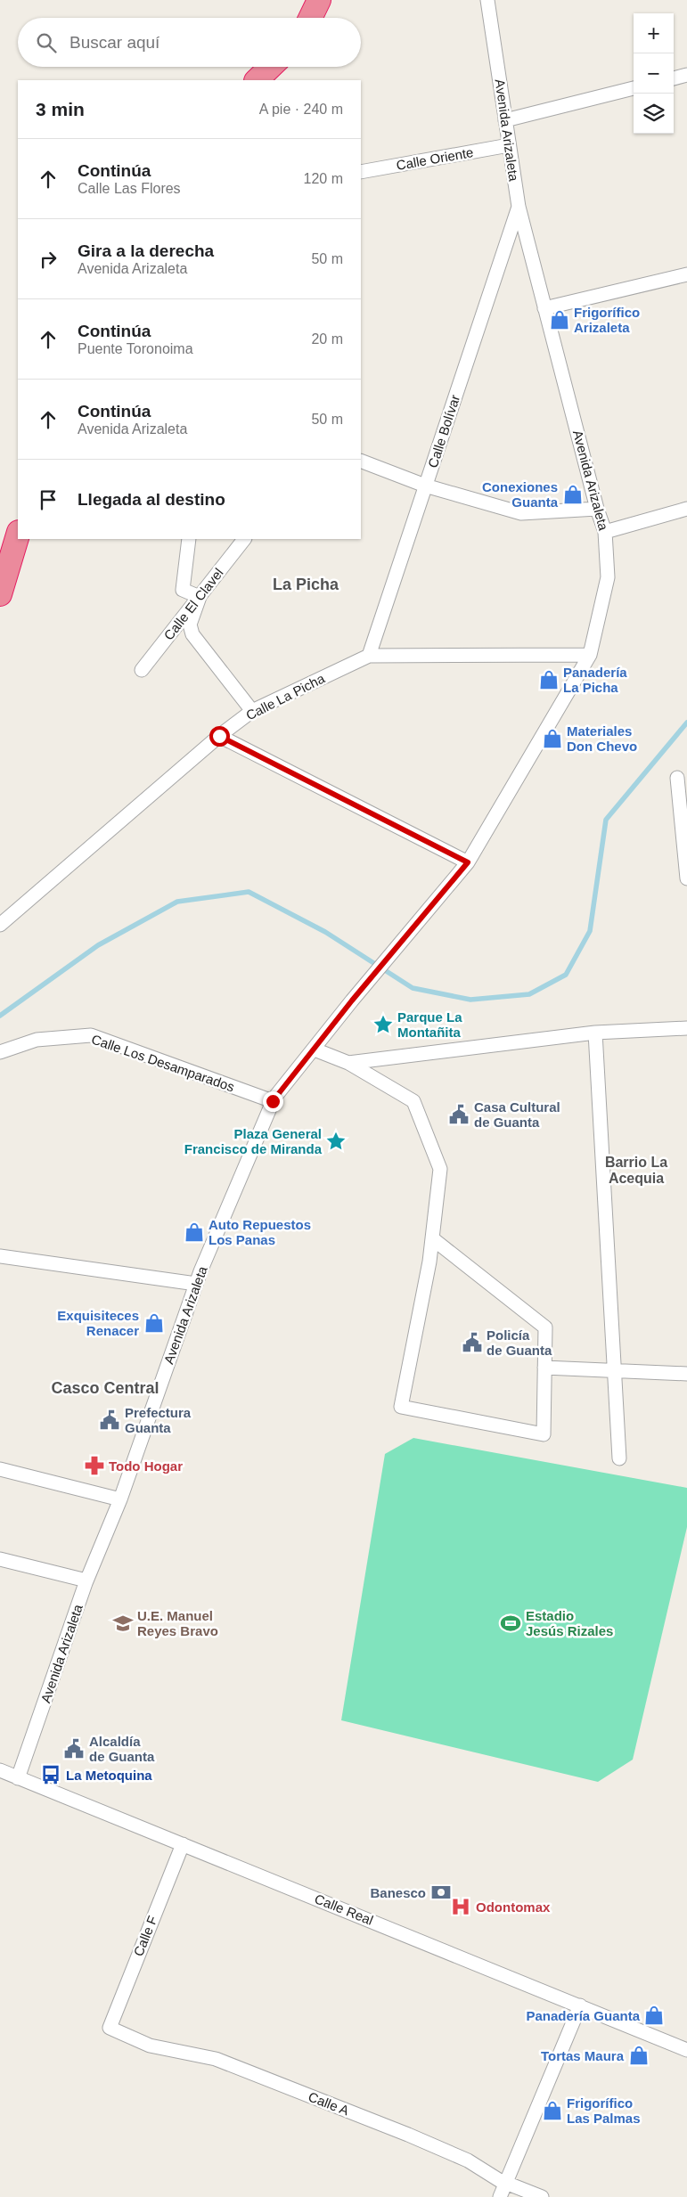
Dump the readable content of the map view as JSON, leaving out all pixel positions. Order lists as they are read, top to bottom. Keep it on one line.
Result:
{"streets":{"street":["Avenida Arizaleta","Calle Oriente","Calle Bolívar","Calle El Clavel","Calle La Picha","Calle Los Desamparados","Calle Real","Calle F","Calle A"]},"crossings":[["Avenida Arizaleta","Calle Oriente"],["Avenida Arizaleta","Calle Bolívar"],["Avenida Arizaleta","Calle La Picha"],["Avenida Arizaleta","Calle Los Desamparados"],["Avenida Arizaleta","Calle Real"],["Calle Bolívar","Calle La Picha"],["Calle Real","Calle F"],["Calle F","Calle A"]],"districts":["La Picha","Barrio La Acequia","Casco Central"],"places":{"shop":["Frigorífico Arizaleta","Conexiones Guanta","Panadería La Picha","Materiales Don Chevo","Auto Repuestos Los Panas","Exquisiteces Renacer","Panadería Guanta","Tortas Maura","Frigorífico Las Palmas"],"place":["Parque La Montañita","Plaza General Francisco de Miranda"],"public building":["Casa Cultural de Guanta","Policía de Guanta","Prefectura Guanta","Alcaldía de Guanta"],"pharmacy":["Todo Hogar"],"school or university":["U.E. Manuel Reyes Bravo"],"sports":["Estadio Jesús Rizales"],"bus stop":["La Metoquina"],"bank":["Banesco"],"hospital":["Odontomax"]},"page":{"map_buttons":["+","−"],"search":"Buscar aquí","heading":["3 min","A pie · 240 m"],"list":[["Continúa","Calle Las Flores","120 m"],["Gira a la derecha","Avenida Arizaleta","50 m"],["Continúa","Puente Toronoima","20 m"],["Continúa","Avenida Arizaleta","50 m"],"Llegada al destino"]}}
